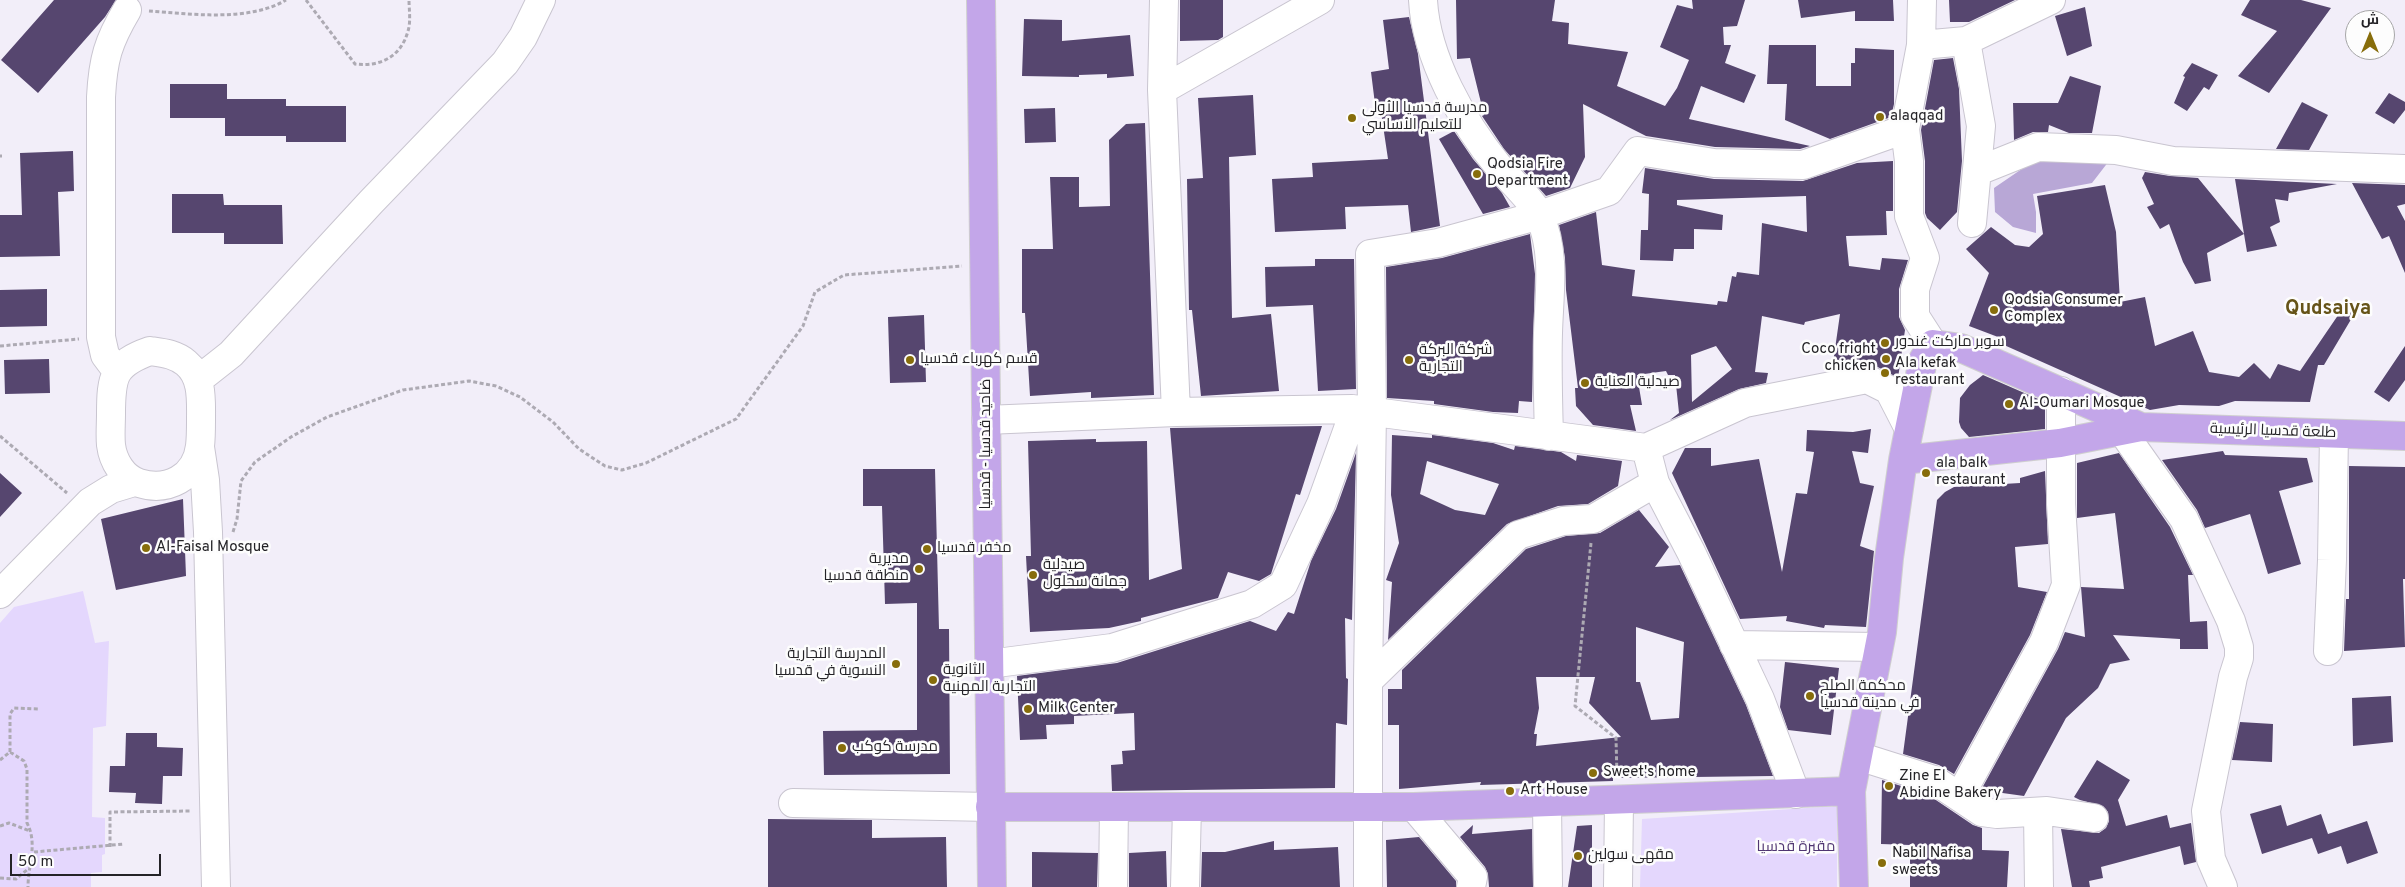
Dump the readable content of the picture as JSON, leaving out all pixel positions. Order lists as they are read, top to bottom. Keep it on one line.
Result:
{"streets":{"main road":["طلعة قدسيا الرئيسية","ضاحيد قدسيا - قدسيا"]},"districts":["Qudsaiya"],"parks":["مقبرة قدسيا"],"places":["alaqqad","مدرسة قدسيا الأولى للتعليم الأساسي","Qodsia Fire Department","Qodsia Consumer Complex","سوبر ماركت غندور","Coco fright chicken","قسم كهرباء قدسيا","شركة البركة التجارية","Ala kefak restaurant","صيدلية العناية","Al-Oumari Mosque","ala balk restaurant","Al-Faisal Mosque","مخفر قدسيا","مديرية منطقة قدسيا","صيدلية جمانة سحلول","المدرسة التجارية النسوية في قدسيا","الثانوية التجارية المهنية","محكمة الصلح في مدينة قدسيا","Milk Center","مدرسة كوكب","Sweet's home","Zine El Abidine Bakery","Art House","مقهى سولين","Nabil Nafisa sweets"],"scale_bar":"50 m","north":"top"}
